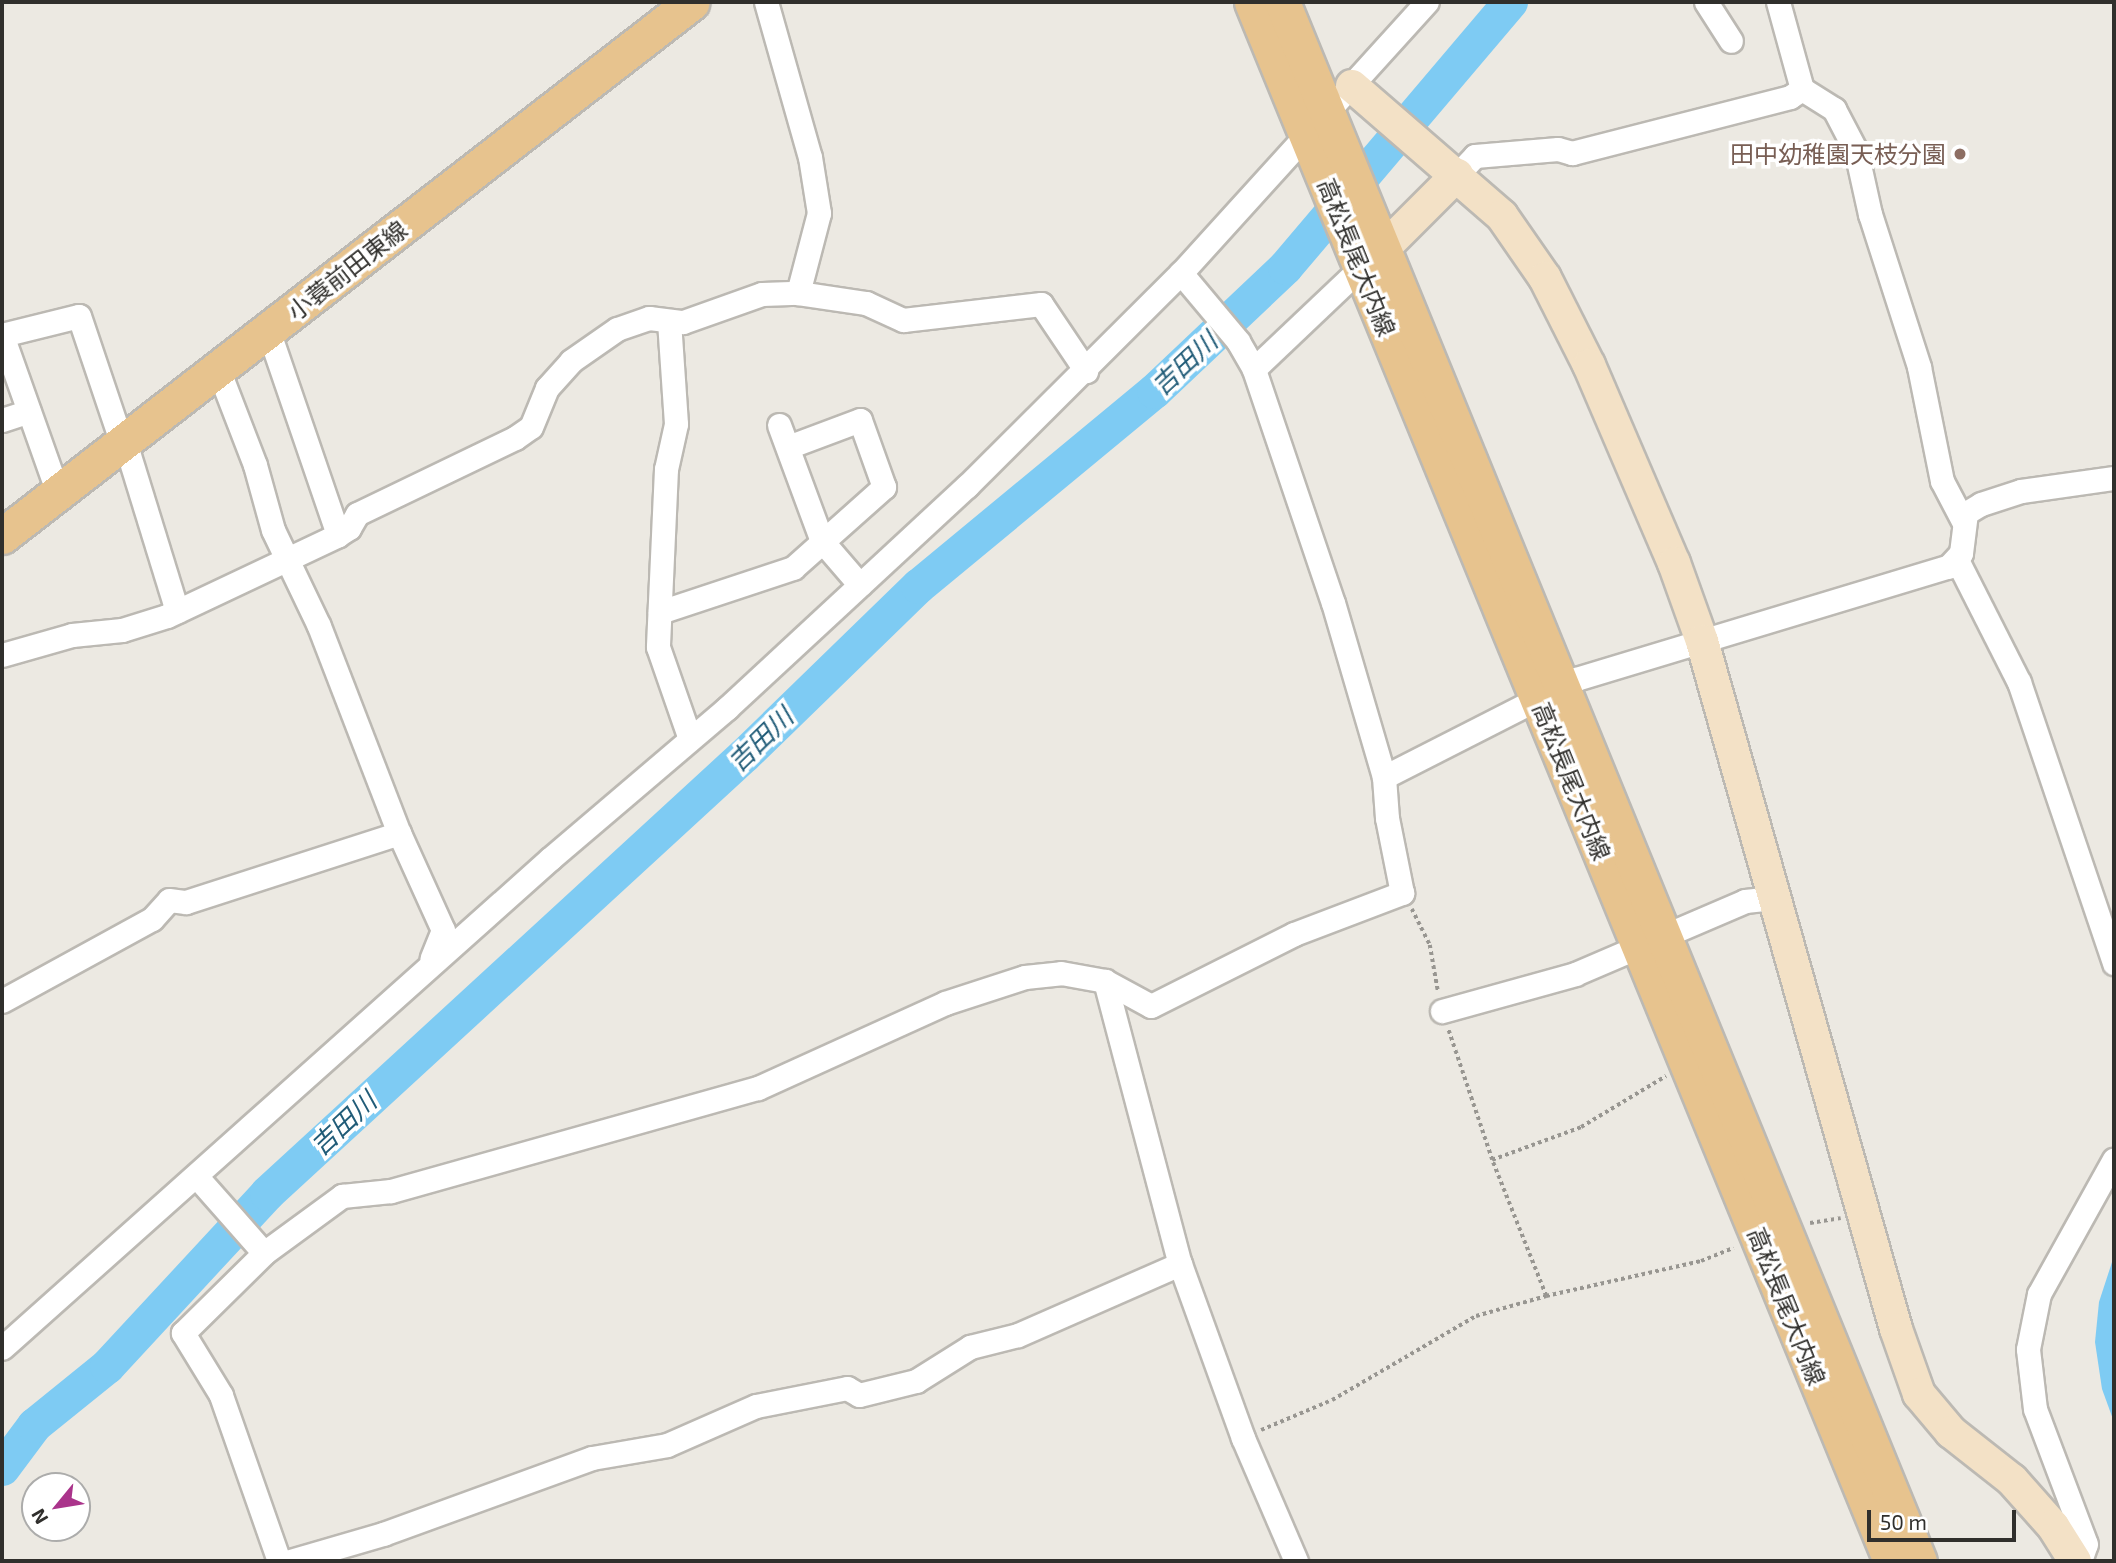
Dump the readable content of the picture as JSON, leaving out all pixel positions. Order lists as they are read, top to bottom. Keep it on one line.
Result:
{"streets":{"main road":["高松長尾大内線","小蓑前田東線"]},"water":["吉田川"],"places":["田中幼稚園天枝分園"],"scale_bar":"50 m","north":"bottom left"}
